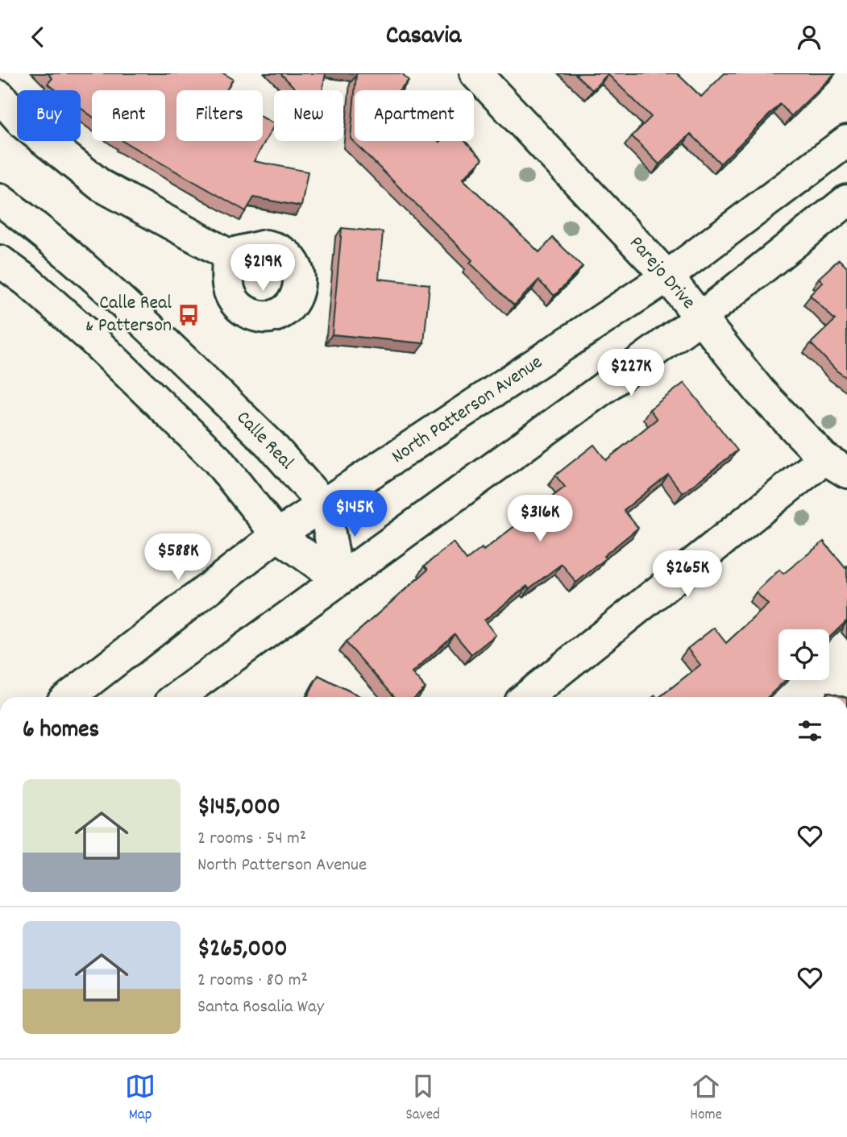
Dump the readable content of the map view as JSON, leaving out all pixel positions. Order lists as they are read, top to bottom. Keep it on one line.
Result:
{"streets":{"main road":["Parejo Drive","North Patterson Avenue","Calle Real"]},"crossings":[["Parejo Drive","North Patterson Avenue"],["North Patterson Avenue","Calle Real"]],"places":{"bus stop":["Calle Real & Patterson"]},"page":{"header":"Casavia","chip":["Buy","Rent","Filters","New","Apartment"],"price":["$219K","$227K","$145K","$316K","$588K","$265K"],"heading":"6 homes","list":[{"name":"$145,000","note":"2 rooms · 54 m² · North Patterson Avenue"},{"name":"$265,000","note":"2 rooms · 80 m² · Santa Rosalia Way"}],"tabs":["Map","Saved","Home"]}}
